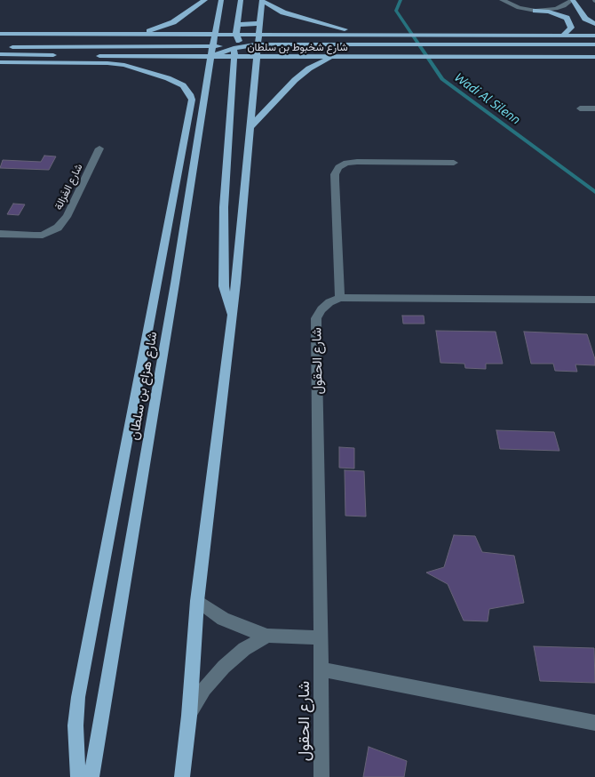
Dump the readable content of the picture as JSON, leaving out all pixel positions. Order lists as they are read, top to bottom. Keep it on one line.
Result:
{"streets":{"main road":["شارع شخبوط بن سلطان","شارع هزاع بن سلطان"],"street":["شارع الغَزالة","شارع الحقول"]},"crossings":[["شارع شخبوط بن سلطان","شارع هزاع بن سلطان"]],"water":["Wadi Al Silenn"]}
